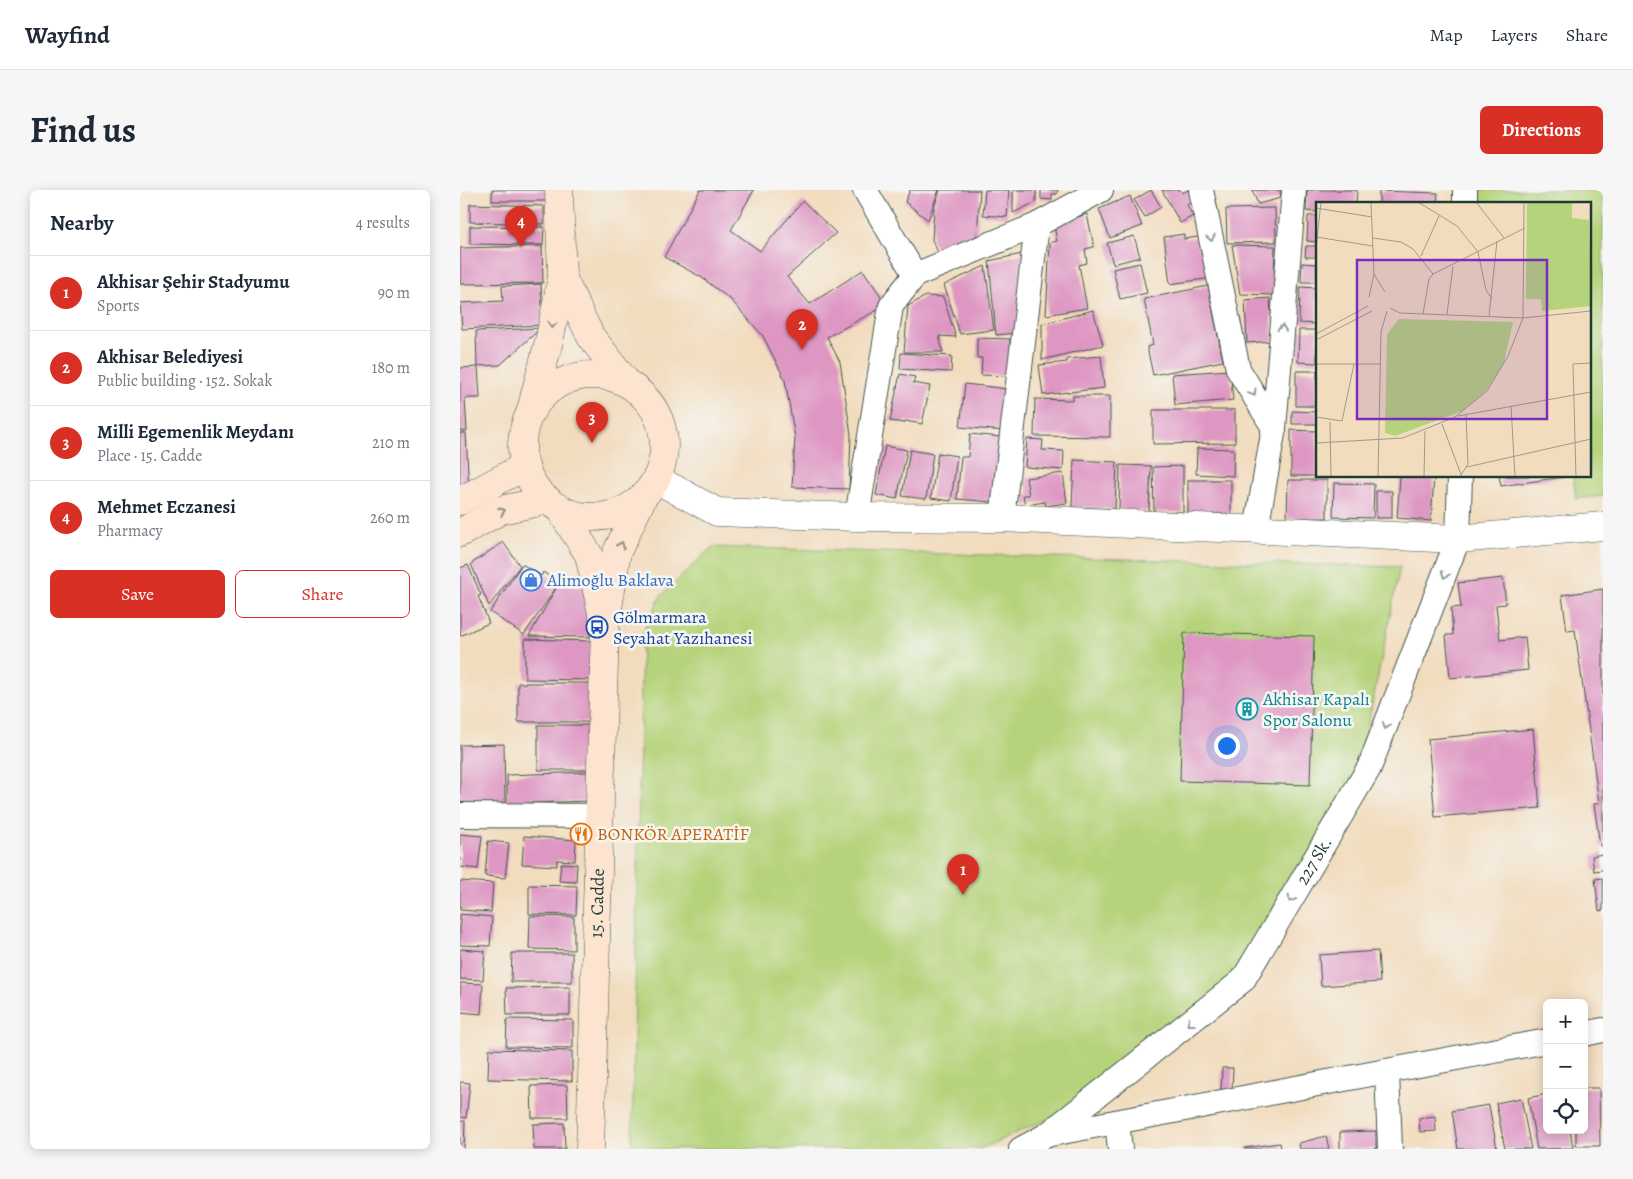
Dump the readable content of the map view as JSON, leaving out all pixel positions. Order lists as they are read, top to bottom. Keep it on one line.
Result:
{"streets":{"main road":["15. Cadde"],"street":["227 Sk."]},"one_way":["227 Sk."],"places":{"shop":["Alimoğlu Baklava"],"bus stop":["Gölmarmara Seyahat Yazıhanesi"],"building":["Akhisar Kapalı Spor Salonu"],"restaurant":["BONKÖR APERATİF"]},"page":{"header":"Wayfind","nav":["Map","Layers","Share"],"title":"Find us","buttons":["Directions",["Save","Share"]],"heading":["Nearby","4 results"],"pins":["4","2","3","1"],"list":[{"mark":"1","name":"Akhisar Şehir Stadyumu","note":"Sports","value":"90 m"},{"mark":"2","name":"Akhisar Belediyesi","note":"Public building · 152. Sokak","value":"180 m"},{"mark":"3","name":"Milli Egemenlik Meydanı","note":"Place · 15. Cadde","value":"210 m"},{"mark":"4","name":"Mehmet Eczanesi","note":"Pharmacy","value":"260 m"}],"map_buttons":["+","−"]}}
